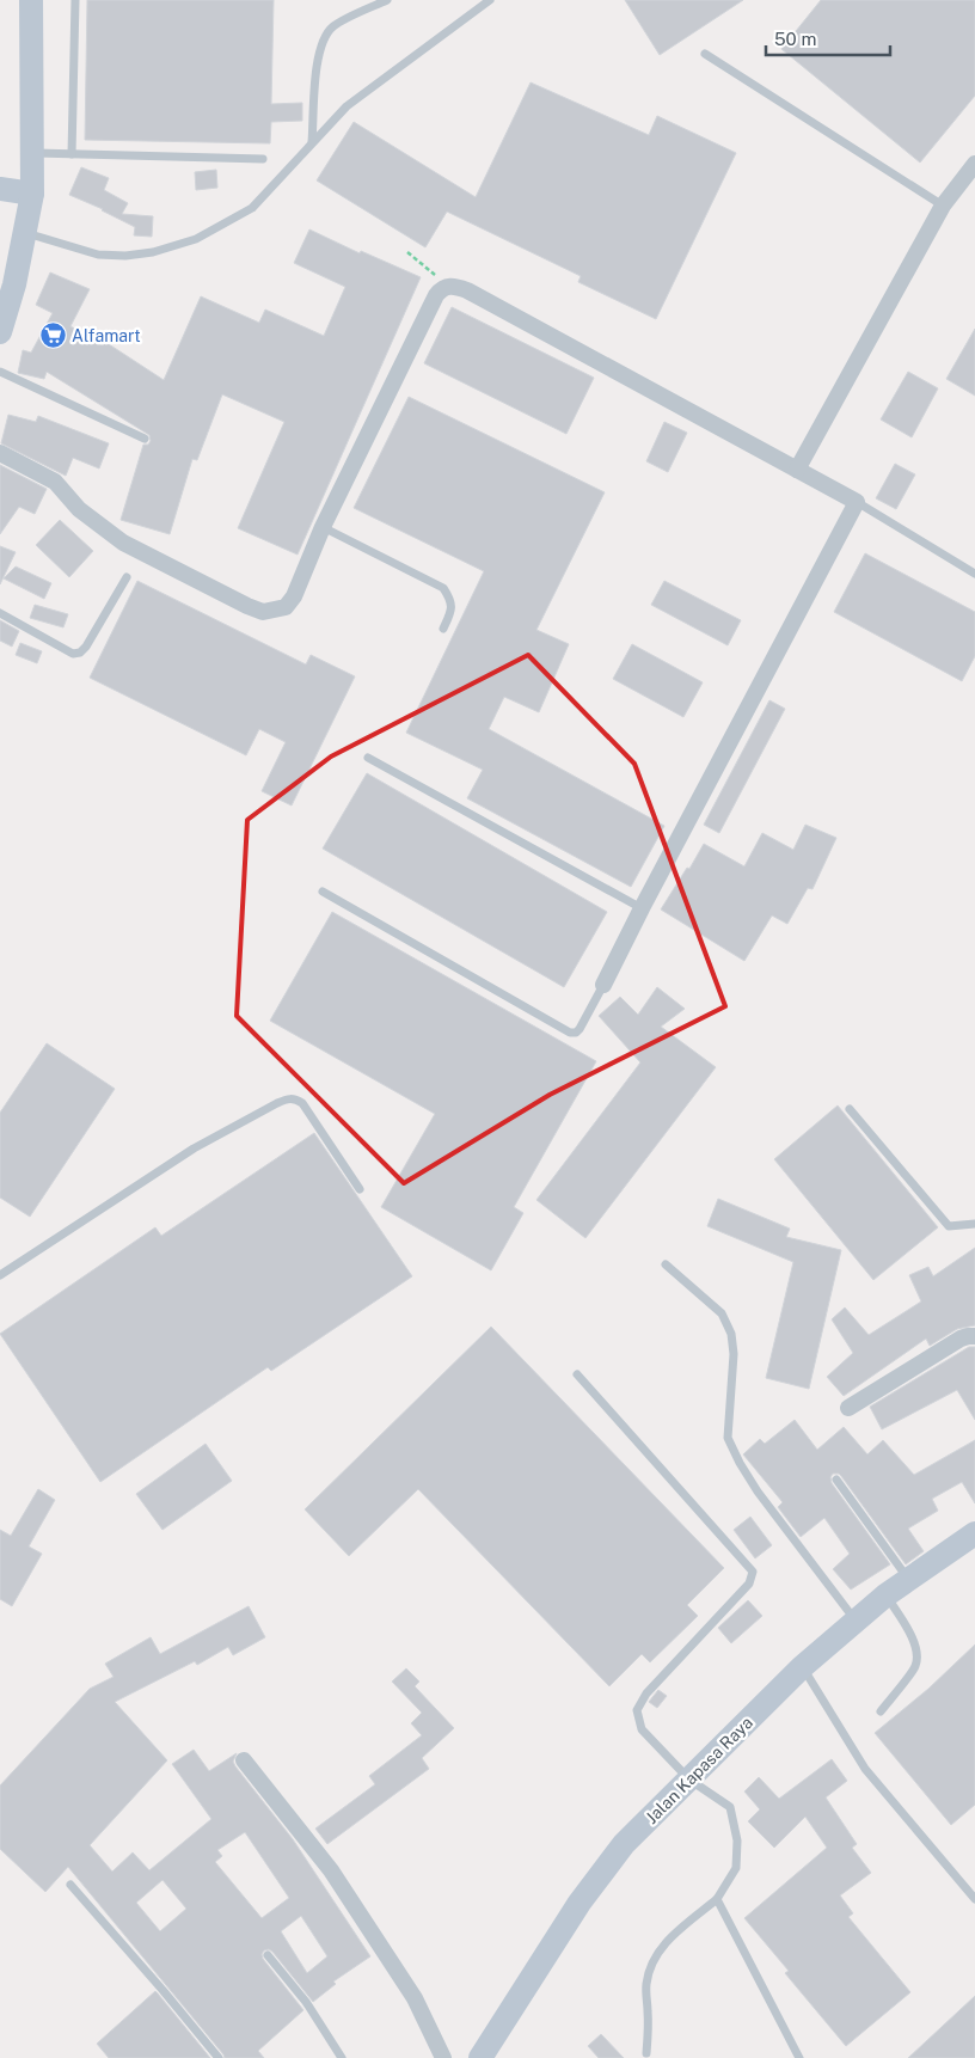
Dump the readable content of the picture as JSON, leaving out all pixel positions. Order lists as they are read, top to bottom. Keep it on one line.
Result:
{"streets":{"main road":["Jalan Kapasa Raya"]},"places":{"supermarket":["Alfamart"]},"scale_bar":"50 m"}
